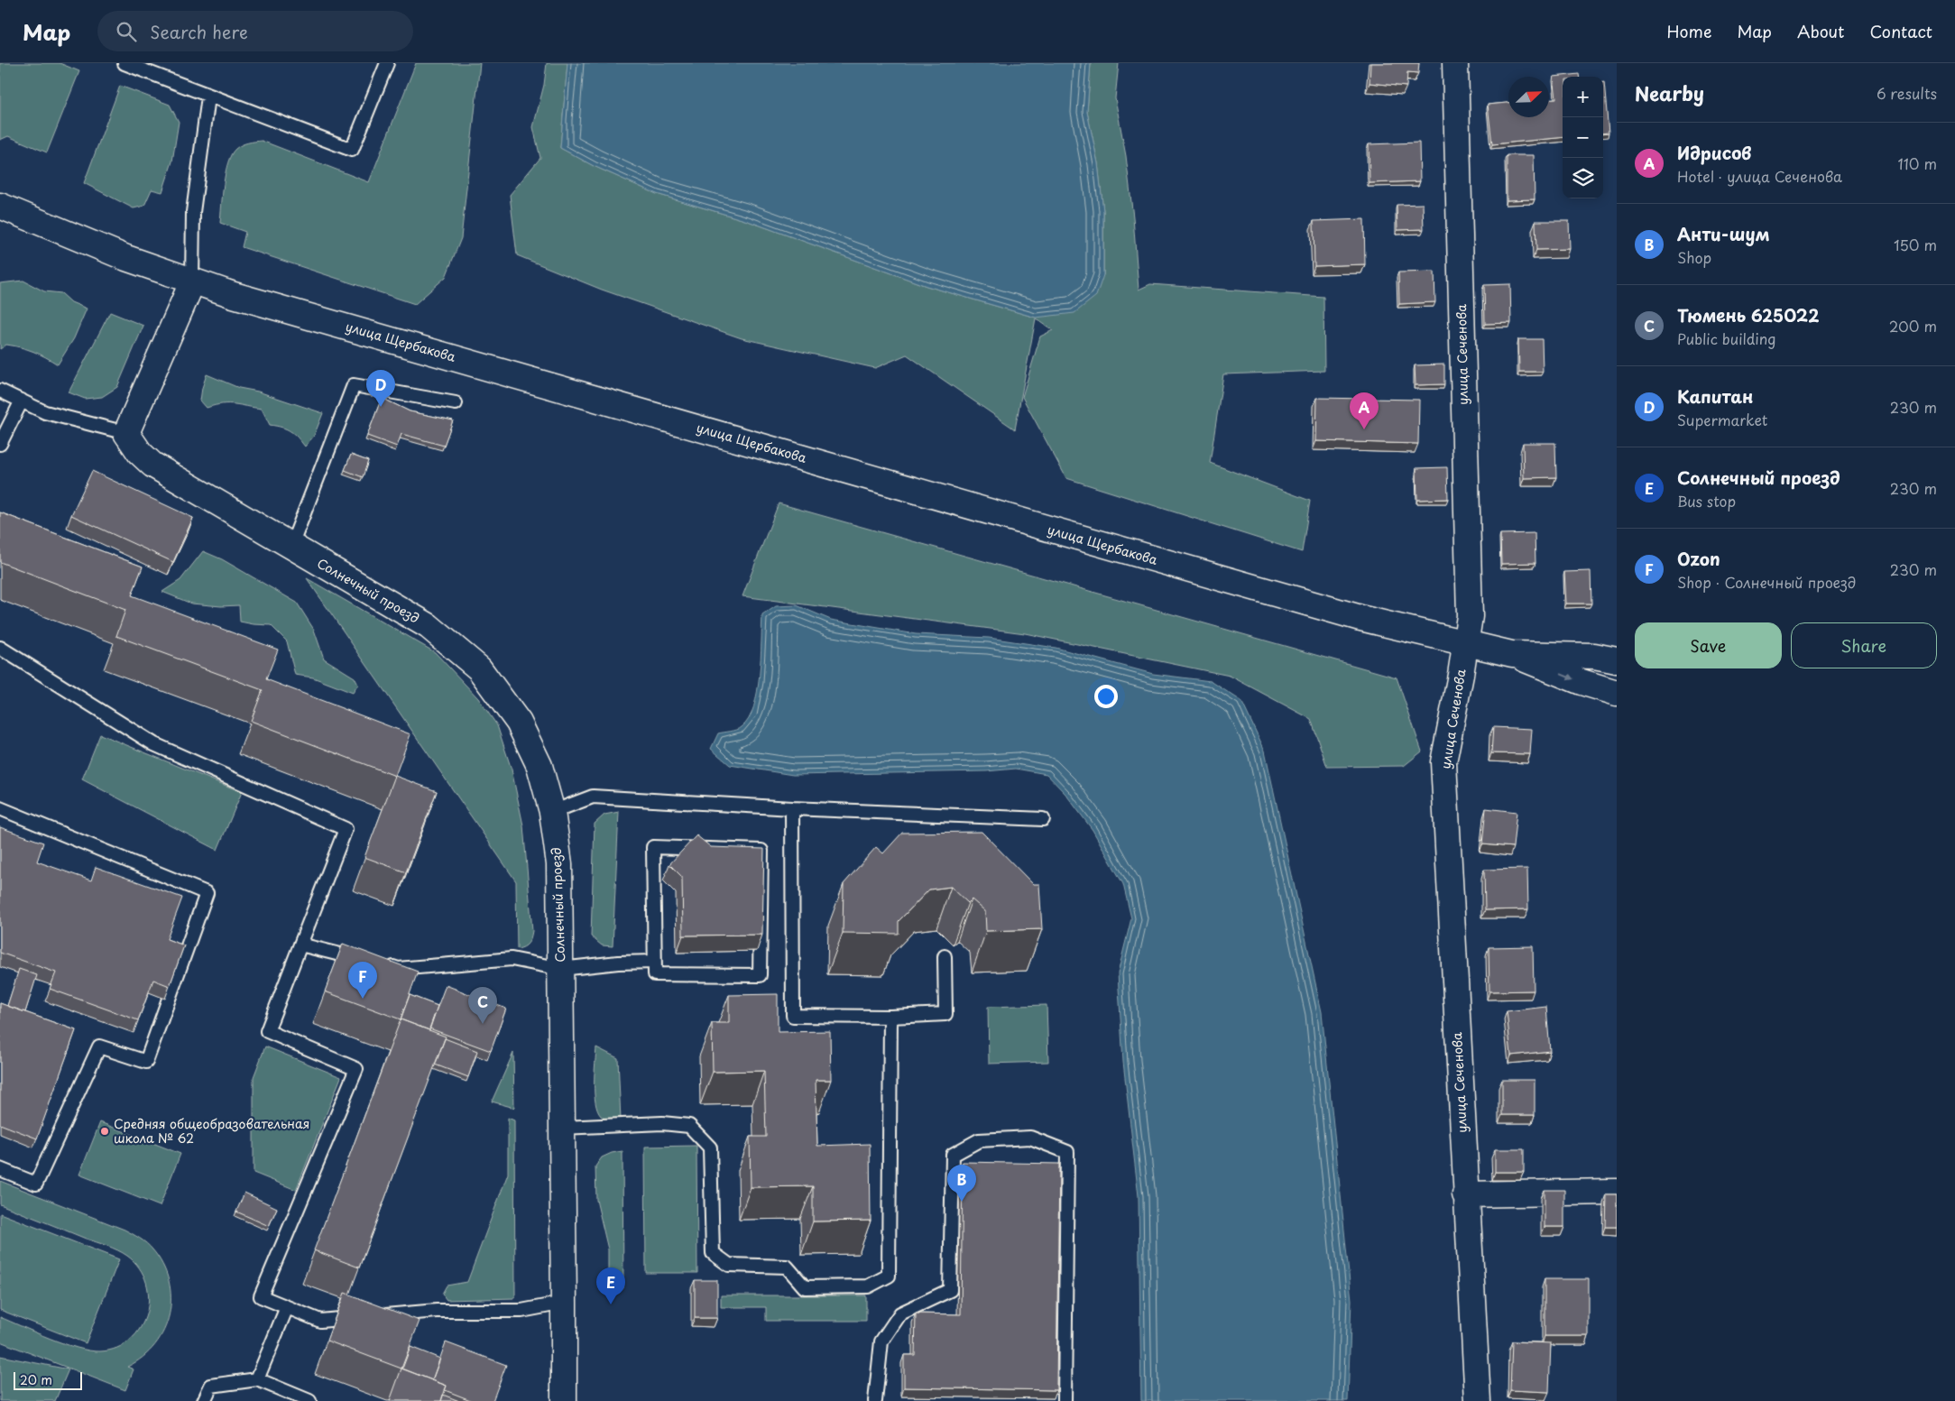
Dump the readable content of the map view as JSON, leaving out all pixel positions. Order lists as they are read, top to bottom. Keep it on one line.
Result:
{"streets":{"street":["улица Щербакова","улица Сеченова","Солнечный проезд"]},"crossings":[["улица Щербакова","улица Сеченова"]],"places":["Средняя общеобразовательная школа № 62"],"scale_bar":"20 m","north":"top right","page":{"header":"Map","search":"Search here","nav":["Home","Map","About","Contact"],"heading":["Nearby","6 results"],"map_buttons":["+","−"],"list":[{"mark":"A","name":"Идрисов","note":"Hotel · улица Сеченова","value":"110 m"},{"mark":"B","name":"Анти-шум","note":"Shop","value":"150 m"},{"mark":"C","name":"Тюмень 625022","note":"Public building","value":"200 m"},{"mark":"D","name":"Капитан","note":"Supermarket","value":"230 m"},{"mark":"E","name":"Солнечный проезд","note":"Bus stop","value":"230 m"},{"mark":"F","name":"Ozon","note":"Shop · Солнечный проезд","value":"230 m"}],"pins":["D","A","F","C","B","E"],"buttons":["Save","Share"],"scale":"20 m"}}
